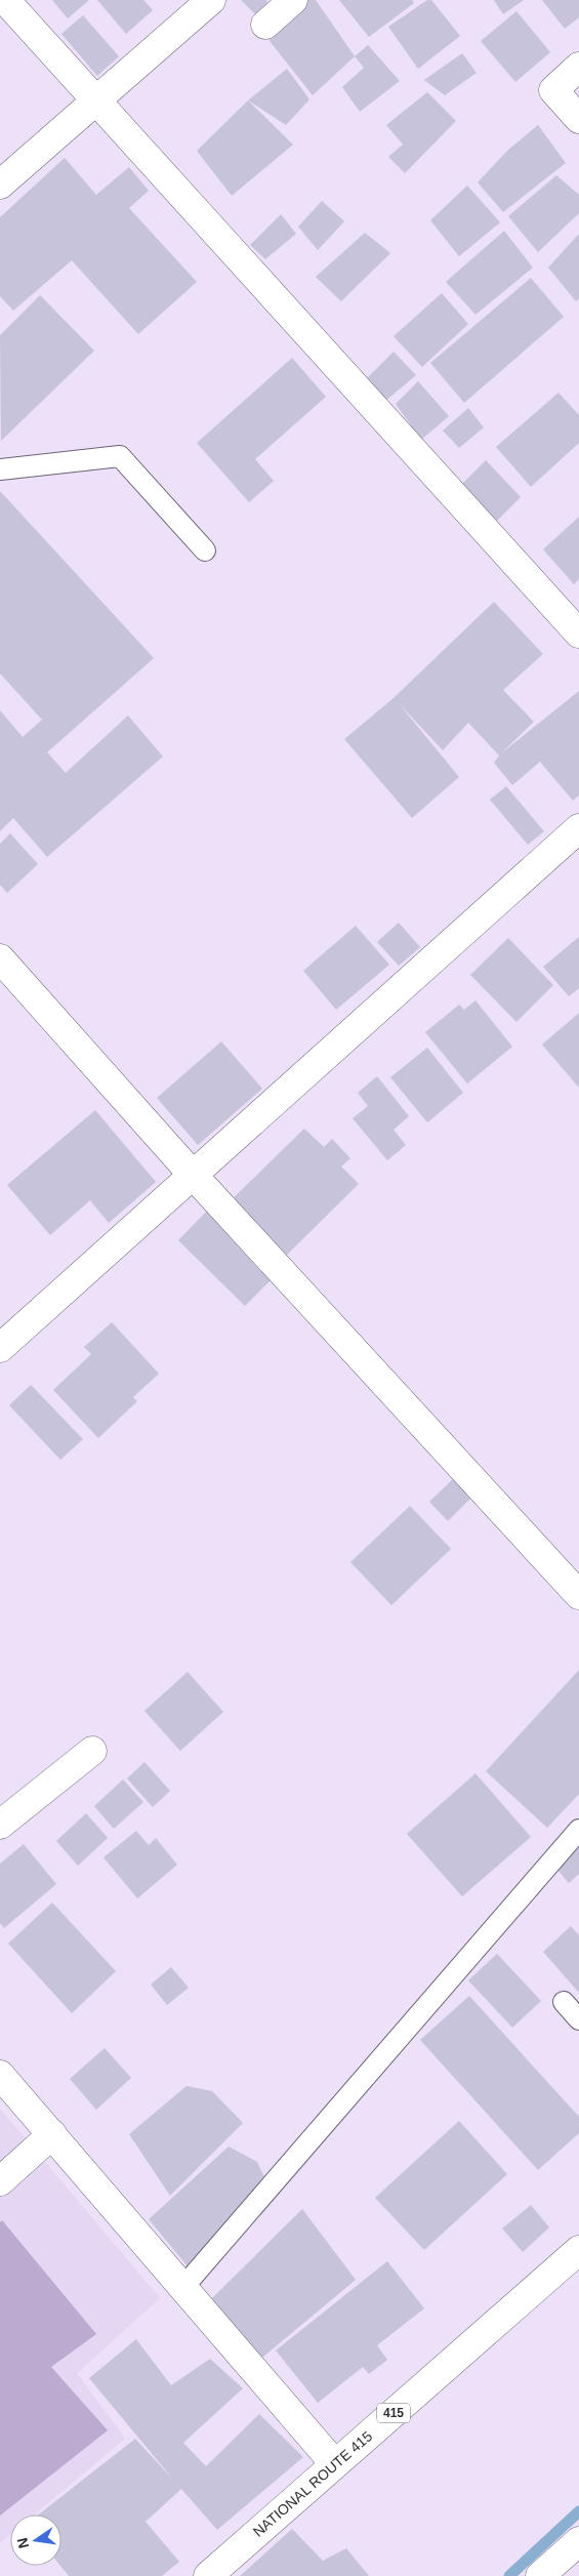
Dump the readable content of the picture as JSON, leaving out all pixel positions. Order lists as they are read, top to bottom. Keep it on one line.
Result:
{"streets":{"main road":["415","NATIONAL ROUTE 415"]},"north":"left"}
